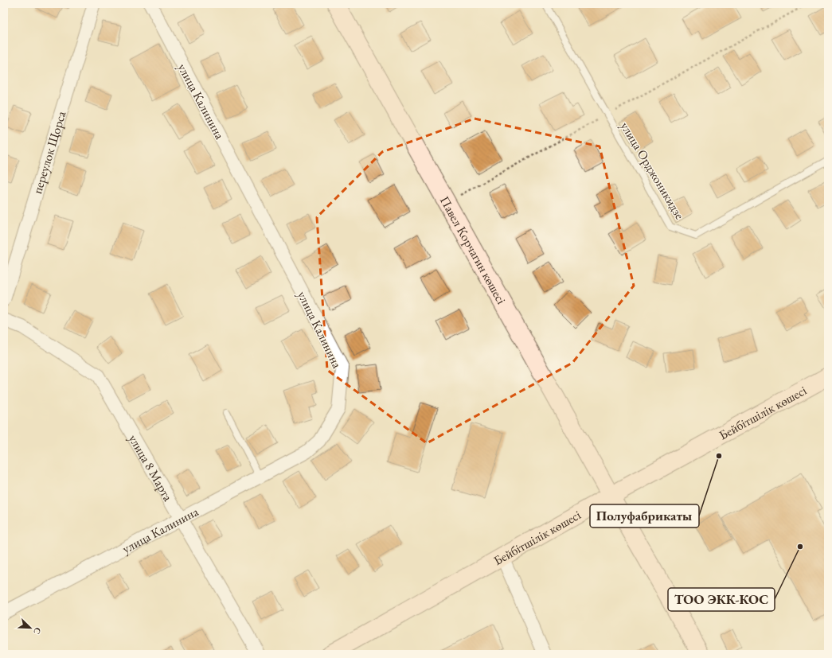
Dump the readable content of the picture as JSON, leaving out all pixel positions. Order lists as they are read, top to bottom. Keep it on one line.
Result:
{"streets":{"street":["улица Калинина","переулок Щорса","Павел Корчагин көшесі","Бейбітшілік көшесі","улица 8 Марта"],"lane":["улица Орджоникидзе"]},"crossings":[["улица Калинина","улица 8 Марта"],["Павел Корчагин көшесі","Бейбітшілік көшесі"]],"places":["Полуфабрикаты","ТОО ЭКК-КОС"],"north":"bottom right"}
